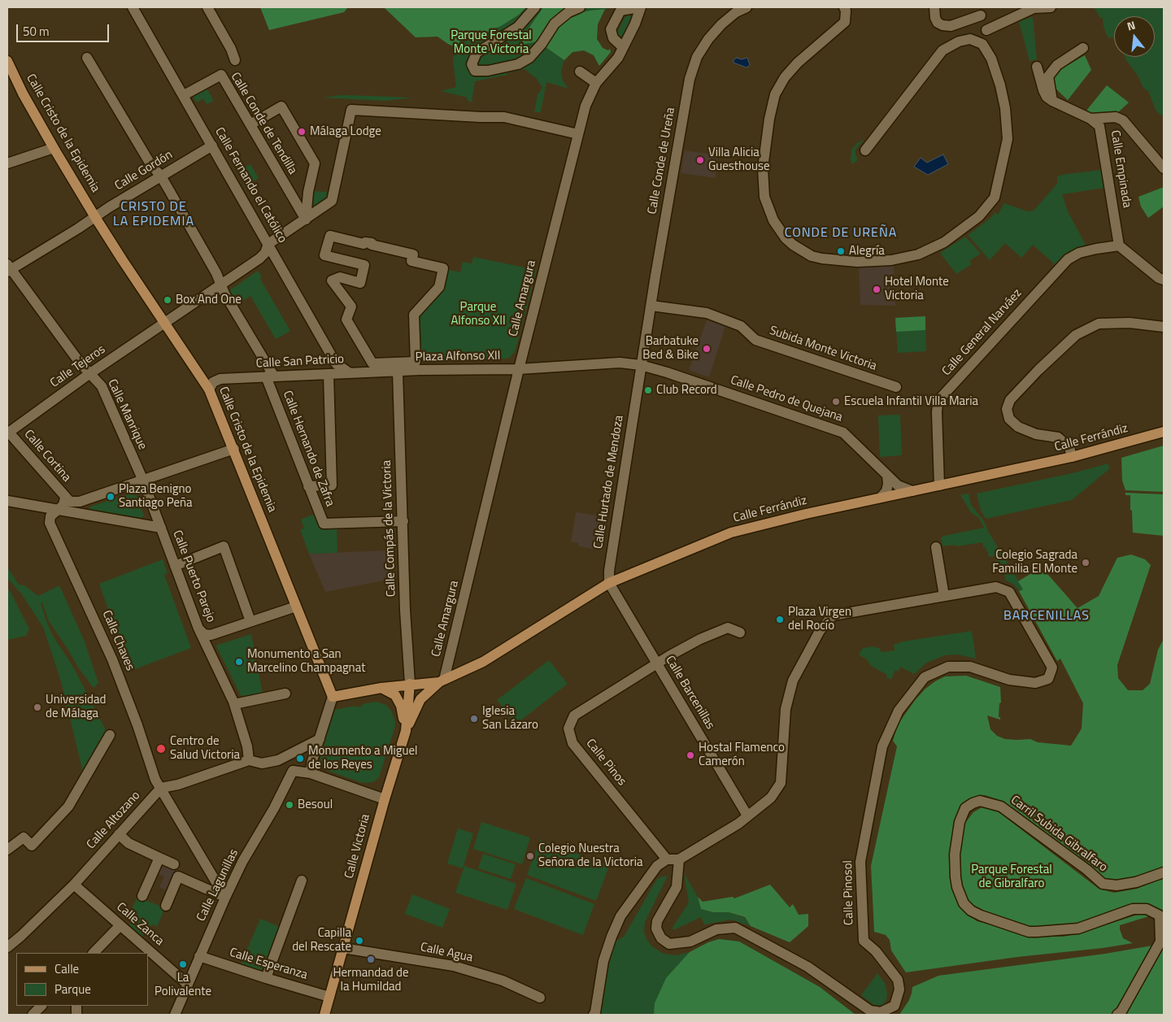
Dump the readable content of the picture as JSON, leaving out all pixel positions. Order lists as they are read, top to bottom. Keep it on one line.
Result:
{"streets":{"main road":["Calle Cristo de la Epidemia","Calle Ferrándiz","Calle Victoria"],"street":["Calle Conde de Tendilla","Calle Conde de Ureña","Calle Empinada","Calle Gordón","Calle Fernando el Católico","Calle Amargura","Calle General Narváez","Subida Monte Victoria","Plaza Alfonso XII","Calle San Patricio","Calle Tejeros","Calle Pedro de Quejana","Calle Manrique","Calle Hernando de Zafra","Calle Cortina","Calle Hurtado de Mendoza","Calle Compás de la Victoria","Calle Puerto Parejo","Calle Chaves","Calle Barcenillas","Calle Pinos","Calle Altozano","Carril Subida Gibralfaro","Calle Lagunillas","Calle Pinosol","Calle Zanca","Calle Agua","Calle Esperanza"]},"crossings":[["Calle Conde de Tendilla","Calle Fernando el Católico"],["Calle Cristo de la Epidemia","Calle Gordón"],["Calle Cristo de la Epidemia","Calle San Patricio"],["Calle Cristo de la Epidemia","Calle Tejeros"],["Calle Cristo de la Epidemia","Calle Ferrándiz"],["Calle Cristo de la Epidemia","Calle Puerto Parejo"],["Calle Conde de Ureña","Subida Monte Victoria"],["Calle Conde de Ureña","Calle Pedro de Quejana"],["Calle Conde de Ureña","Calle Hurtado de Mendoza"],["Calle Empinada","Calle General Narváez"],["Calle Gordón","Calle Fernando el Católico"],["Calle Gordón","Calle Manrique"],["Calle Gordón","Calle Hernando de Zafra"],["Calle Fernando el Católico","Calle San Patricio"],["Calle Fernando el Católico","Calle Tejeros"],["Calle Amargura","Plaza Alfonso XII"],["Calle Amargura","Calle Ferrándiz"],["Calle General Narváez","Calle Ferrándiz"],["Plaza Alfonso XII","Calle San Patricio"],["Plaza Alfonso XII","Calle Pedro de Quejana"],["Plaza Alfonso XII","Calle Compás de la Victoria"],["Calle San Patricio","Calle Hernando de Zafra"],["Calle San Patricio","Calle Compás de la Victoria"],["Calle Tejeros","Calle Manrique"],["Calle Tejeros","Calle Hernando de Zafra"],["Calle Tejeros","Calle Cortina"],["Calle Pedro de Quejana","Calle Ferrándiz"],["Calle Pedro de Quejana","Calle Hurtado de Mendoza"],["Calle Manrique","Calle Puerto Parejo"],["Calle Ferrándiz","Calle Hurtado de Mendoza"],["Calle Ferrándiz","Calle Compás de la Victoria"],["Calle Ferrándiz","Calle Barcenillas"],["Calle Ferrándiz","Calle Victoria"],["Calle Hernando de Zafra","Calle Compás de la Victoria"],["Calle Hurtado de Mendoza","Calle Barcenillas"],["Calle Compás de la Victoria","Calle Victoria"],["Calle Chaves","Calle Altozano"],["Calle Barcenillas","Calle Pinos"],["Calle Barcenillas","Calle Pinosol"],["Calle Altozano","Calle Zanca"],["Calle Victoria","Calle Agua"],["Calle Victoria","Calle Esperanza"],["Calle Lagunillas","Calle Zanca"],["Calle Lagunillas","Calle Esperanza"]],"districts":["CRISTO DE LA EPIDEMIA","CONDE DE UREÑA","BARCENILLAS"],"parks":["Parque Forestal Monte Victoria","Parque Alfonso XII","Parque Forestal de Gibralfaro"],"places":["Málaga Lodge","Villa Alicia Guesthouse","Alegría","Hotel Monte Victoria","Box And One","Barbatuke Bed & Bike","Club Record","Escuela Infantil Villa Maria","Plaza Benigno Santiago Peña","Colegio Sagrada Familia El Monte","Plaza Virgen del Rocío","Monumento a San Marcelino Champagnat","Universidad de Málaga","Iglesia San Lázaro","Centro de Salud Victoria","Hostal Flamenco Camerón","Monumento a Miguel de los Reyes","Besoul","Colegio Nuestra Señora de la Victoria","Capilla del Rescate","Hermandad de la Humildad","La Polivalente"],"legend":["Calle","Parque"],"scale_bar":"50 m","north":"top"}
